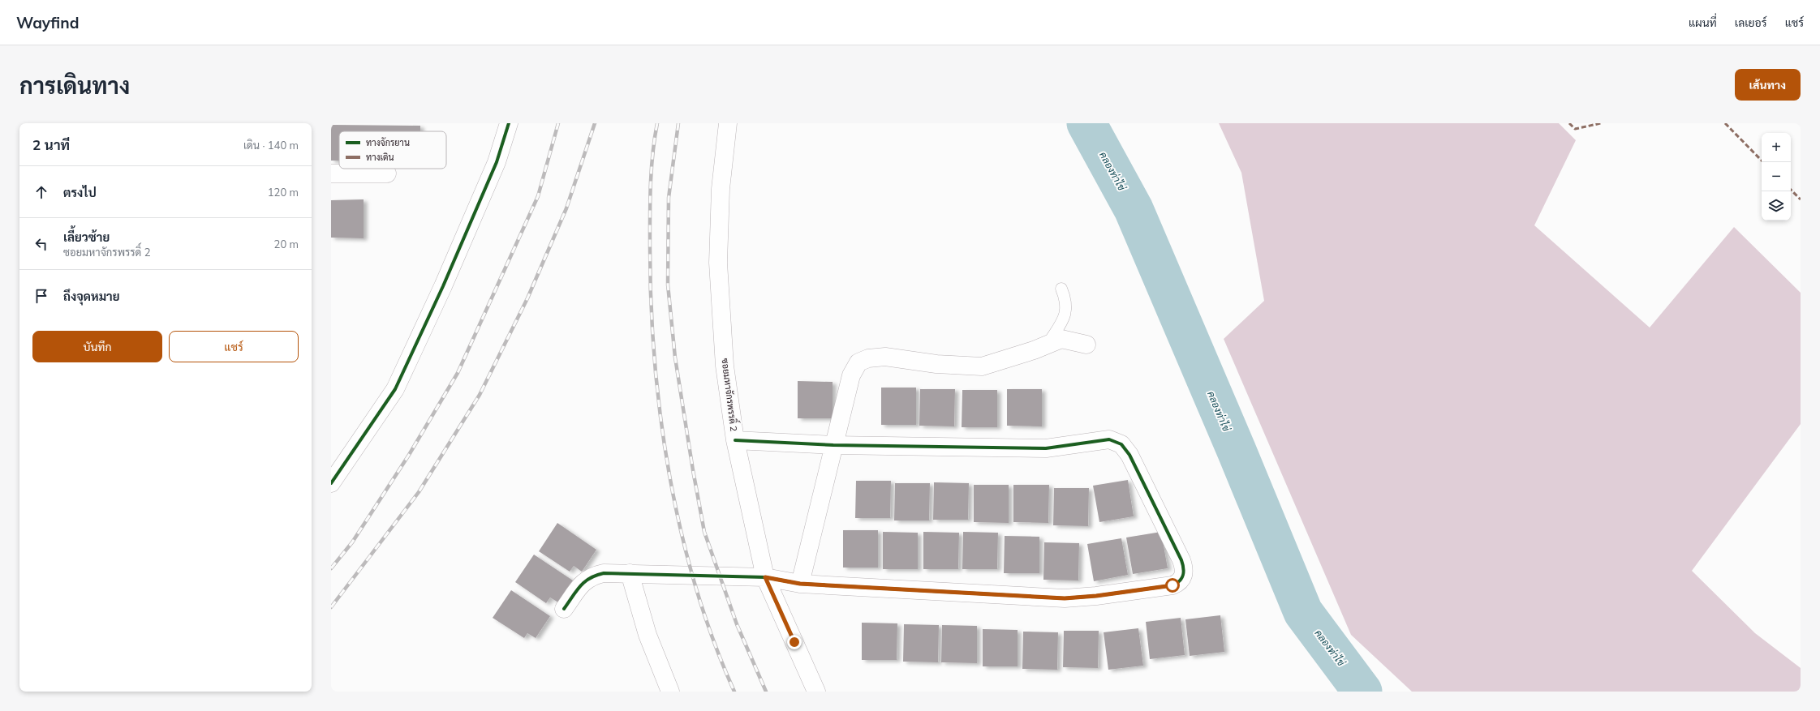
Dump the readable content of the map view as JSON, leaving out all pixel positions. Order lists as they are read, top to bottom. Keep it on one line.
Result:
{"streets":{"street":["ซอยมหาจักรพรรดิ์ 2"]},"water":["คลองท่าไข่"],"legend":["ทางจักรยาน","ทางเดิน"],"page":{"header":"Wayfind","nav":["แผนที่","เลเยอร์","แชร์"],"buttons":["เส้นทาง",["บันทึก","แชร์"]],"title":"การเดินทาง","heading":["2 นาที","เดิน · 140 m"],"map_buttons":["+","−"],"list":[["ตรงไป","120 m"],["เลี้ยวซ้าย","ซอยมหาจักรพรรดิ์ 2","20 m"],"ถึงจุดหมาย"]}}
